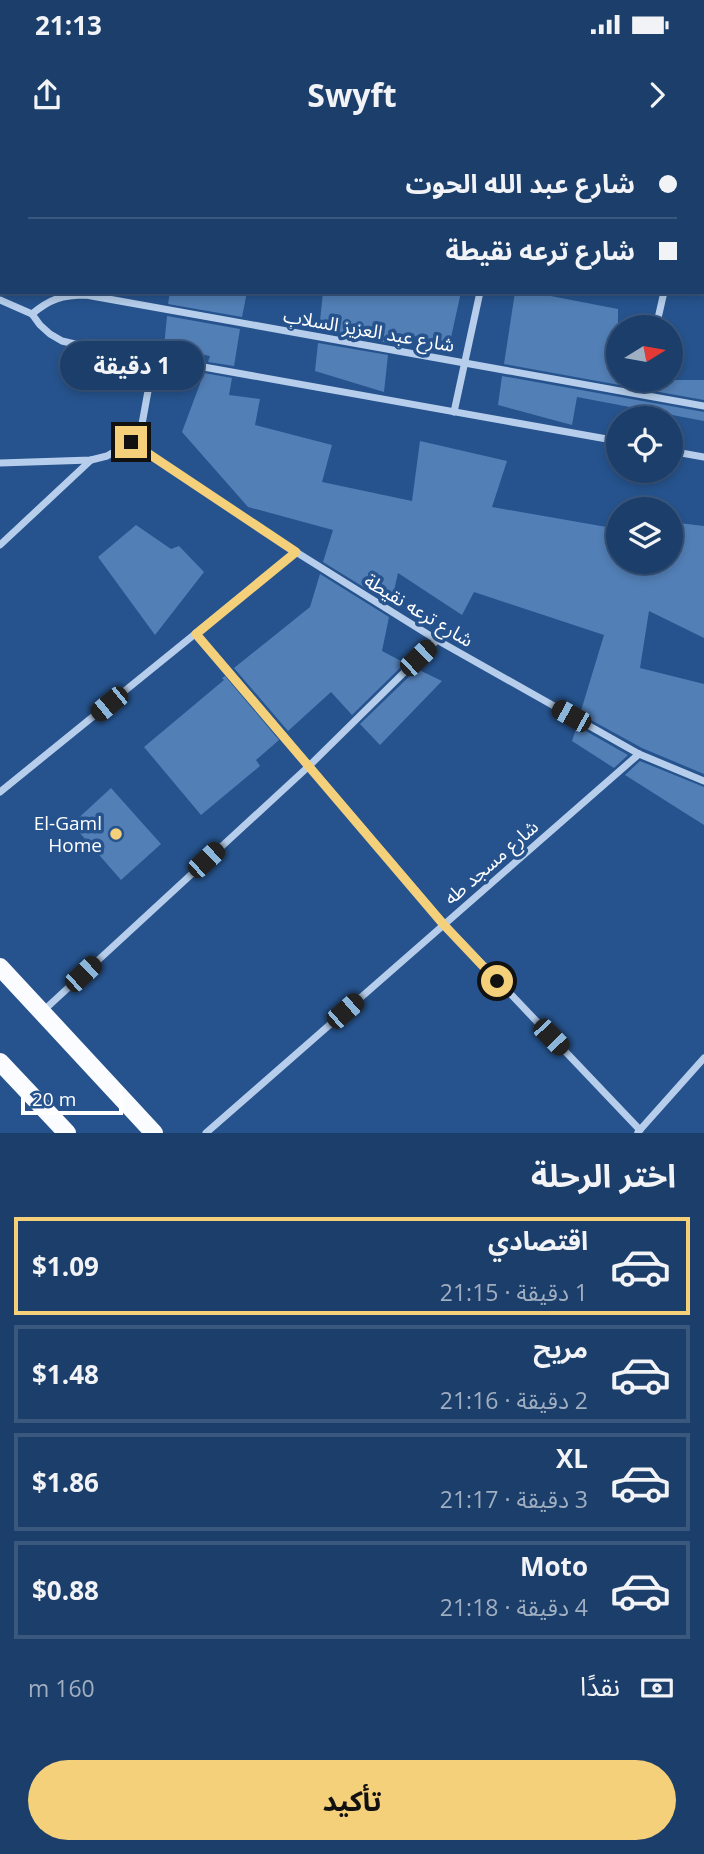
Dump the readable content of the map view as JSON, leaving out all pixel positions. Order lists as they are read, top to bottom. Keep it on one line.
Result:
{"streets":{"street":["شارع عبد العزيز السلاب","شارع ترعه نقيطة","شارع مسجد طه"]},"crossings":[["شارع ترعه نقيطة","شارع مسجد طه"]],"places":["El-Gaml Home"],"scale_bar":"20 m","north":"right","page":{"status":"21:13","header":"Swyft","banner":["شارع عبد الله الحوت","شارع ترعه نقيطة"],"bubble":"1 دقيقة","scale":"20 m","heading":"اختر الرحلة","list":[{"name":"اقتصادي","note":"1 دقيقة · 21:15","value":"$1.09"},{"name":"مريح","note":"2 دقيقة · 21:16","value":"$1.48"},{"name":"XL","note":"3 دقيقة · 21:17","value":"$1.86"},{"name":"Moto","note":"4 دقيقة · 21:18","value":"$0.88"}],"pay":["نقدًا","160 m"],"buttons":"تأكيد"}}
